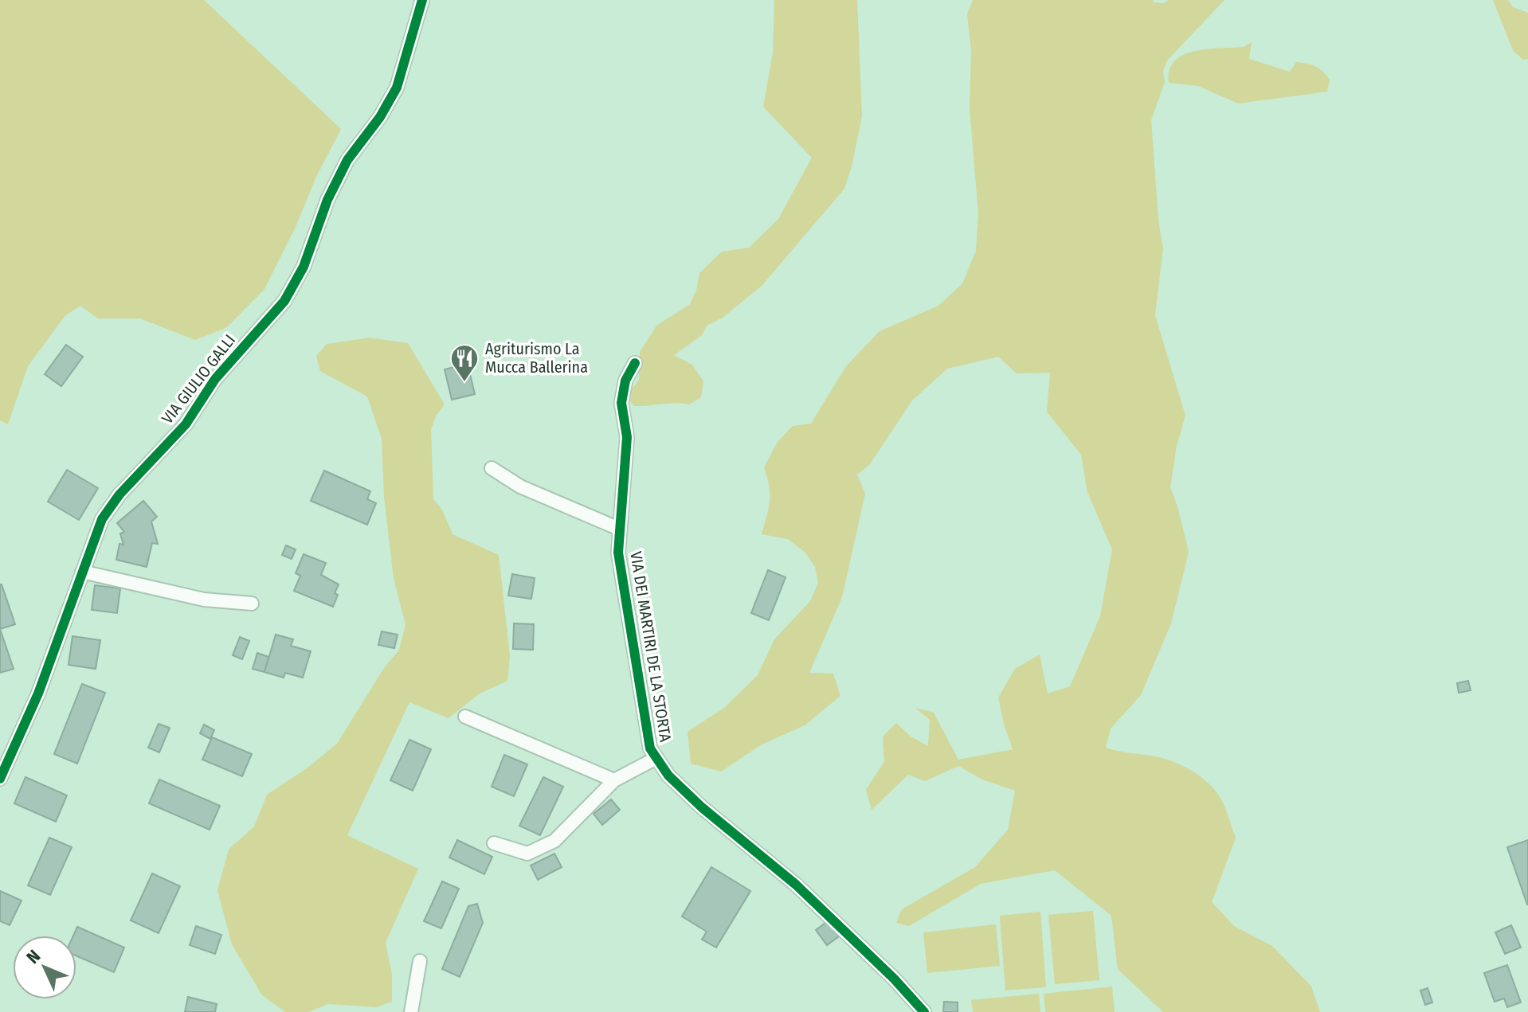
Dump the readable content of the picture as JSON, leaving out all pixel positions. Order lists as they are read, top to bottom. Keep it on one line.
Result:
{"streets":{"street":["VIA GIULIO GALLI","VIA DEI MARTIRI DE LA STORTA"]},"places":{"restaurant":["Agriturismo La Mucca Ballerina"]},"north":"top left"}
